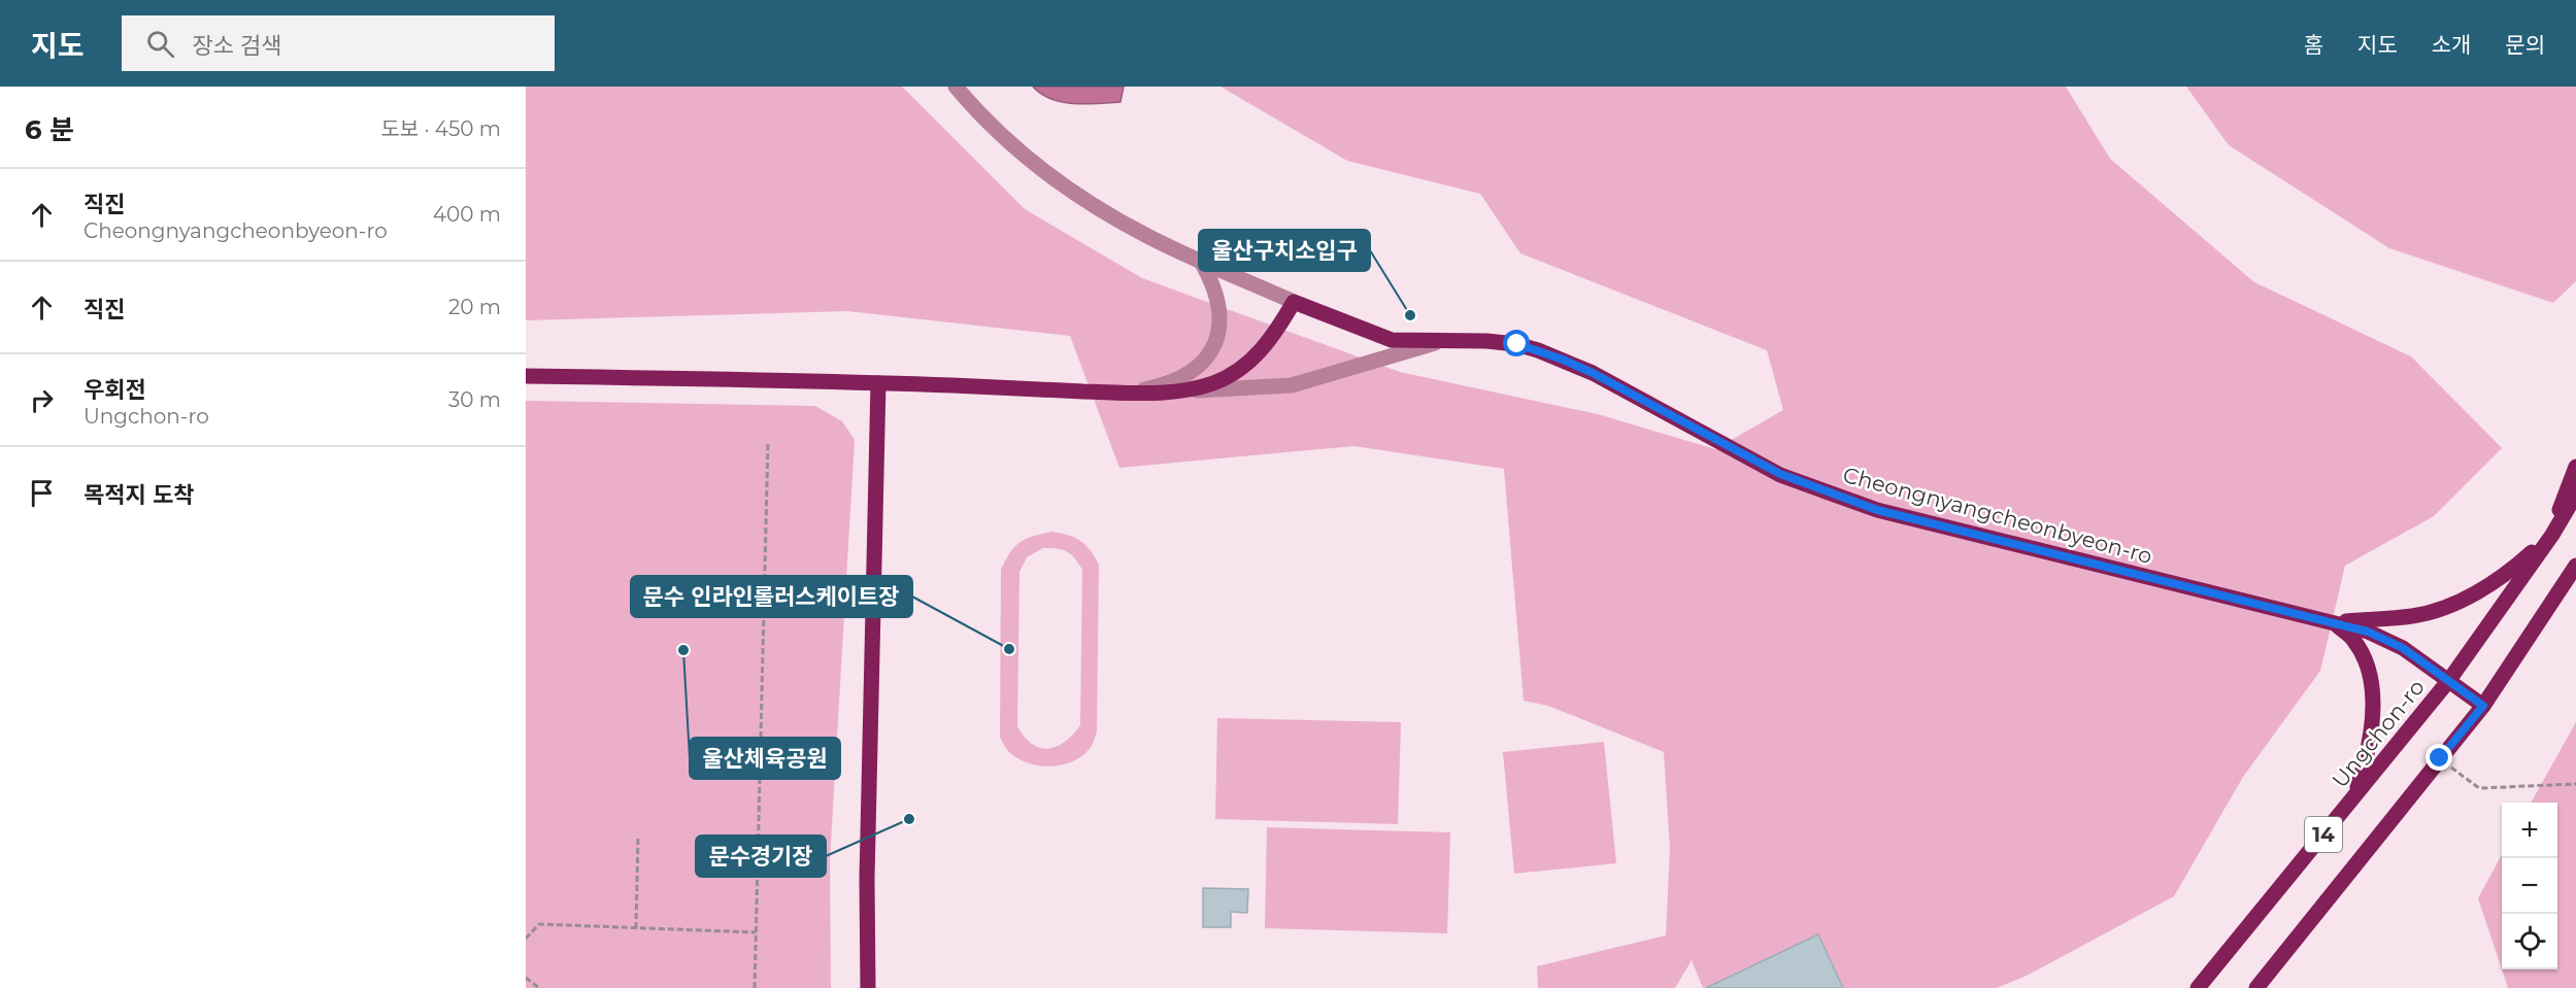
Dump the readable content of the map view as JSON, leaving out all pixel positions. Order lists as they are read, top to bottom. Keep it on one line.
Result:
{"streets":{"main road":["Cheongnyangcheonbyeon-ro","Ungchon-ro","14"]},"crossings":[["Cheongnyangcheonbyeon-ro","Ungchon-ro"],["Cheongnyangcheonbyeon-ro","14"]],"places":["울산구치소입구","문수 인라인롤러스케이트장","울산체육공원","문수경기장"],"page":{"header":"지도","search":"장소 검색","nav":["홈","지도","소개","문의"],"heading":["6 분","도보 · 450 m"],"list":[["직진","Cheongnyangcheonbyeon-ro","400 m"],["직진","20 m"],["우회전","Ungchon-ro","30 m"],"목적지 도착"],"map_buttons":["+","−"]}}
